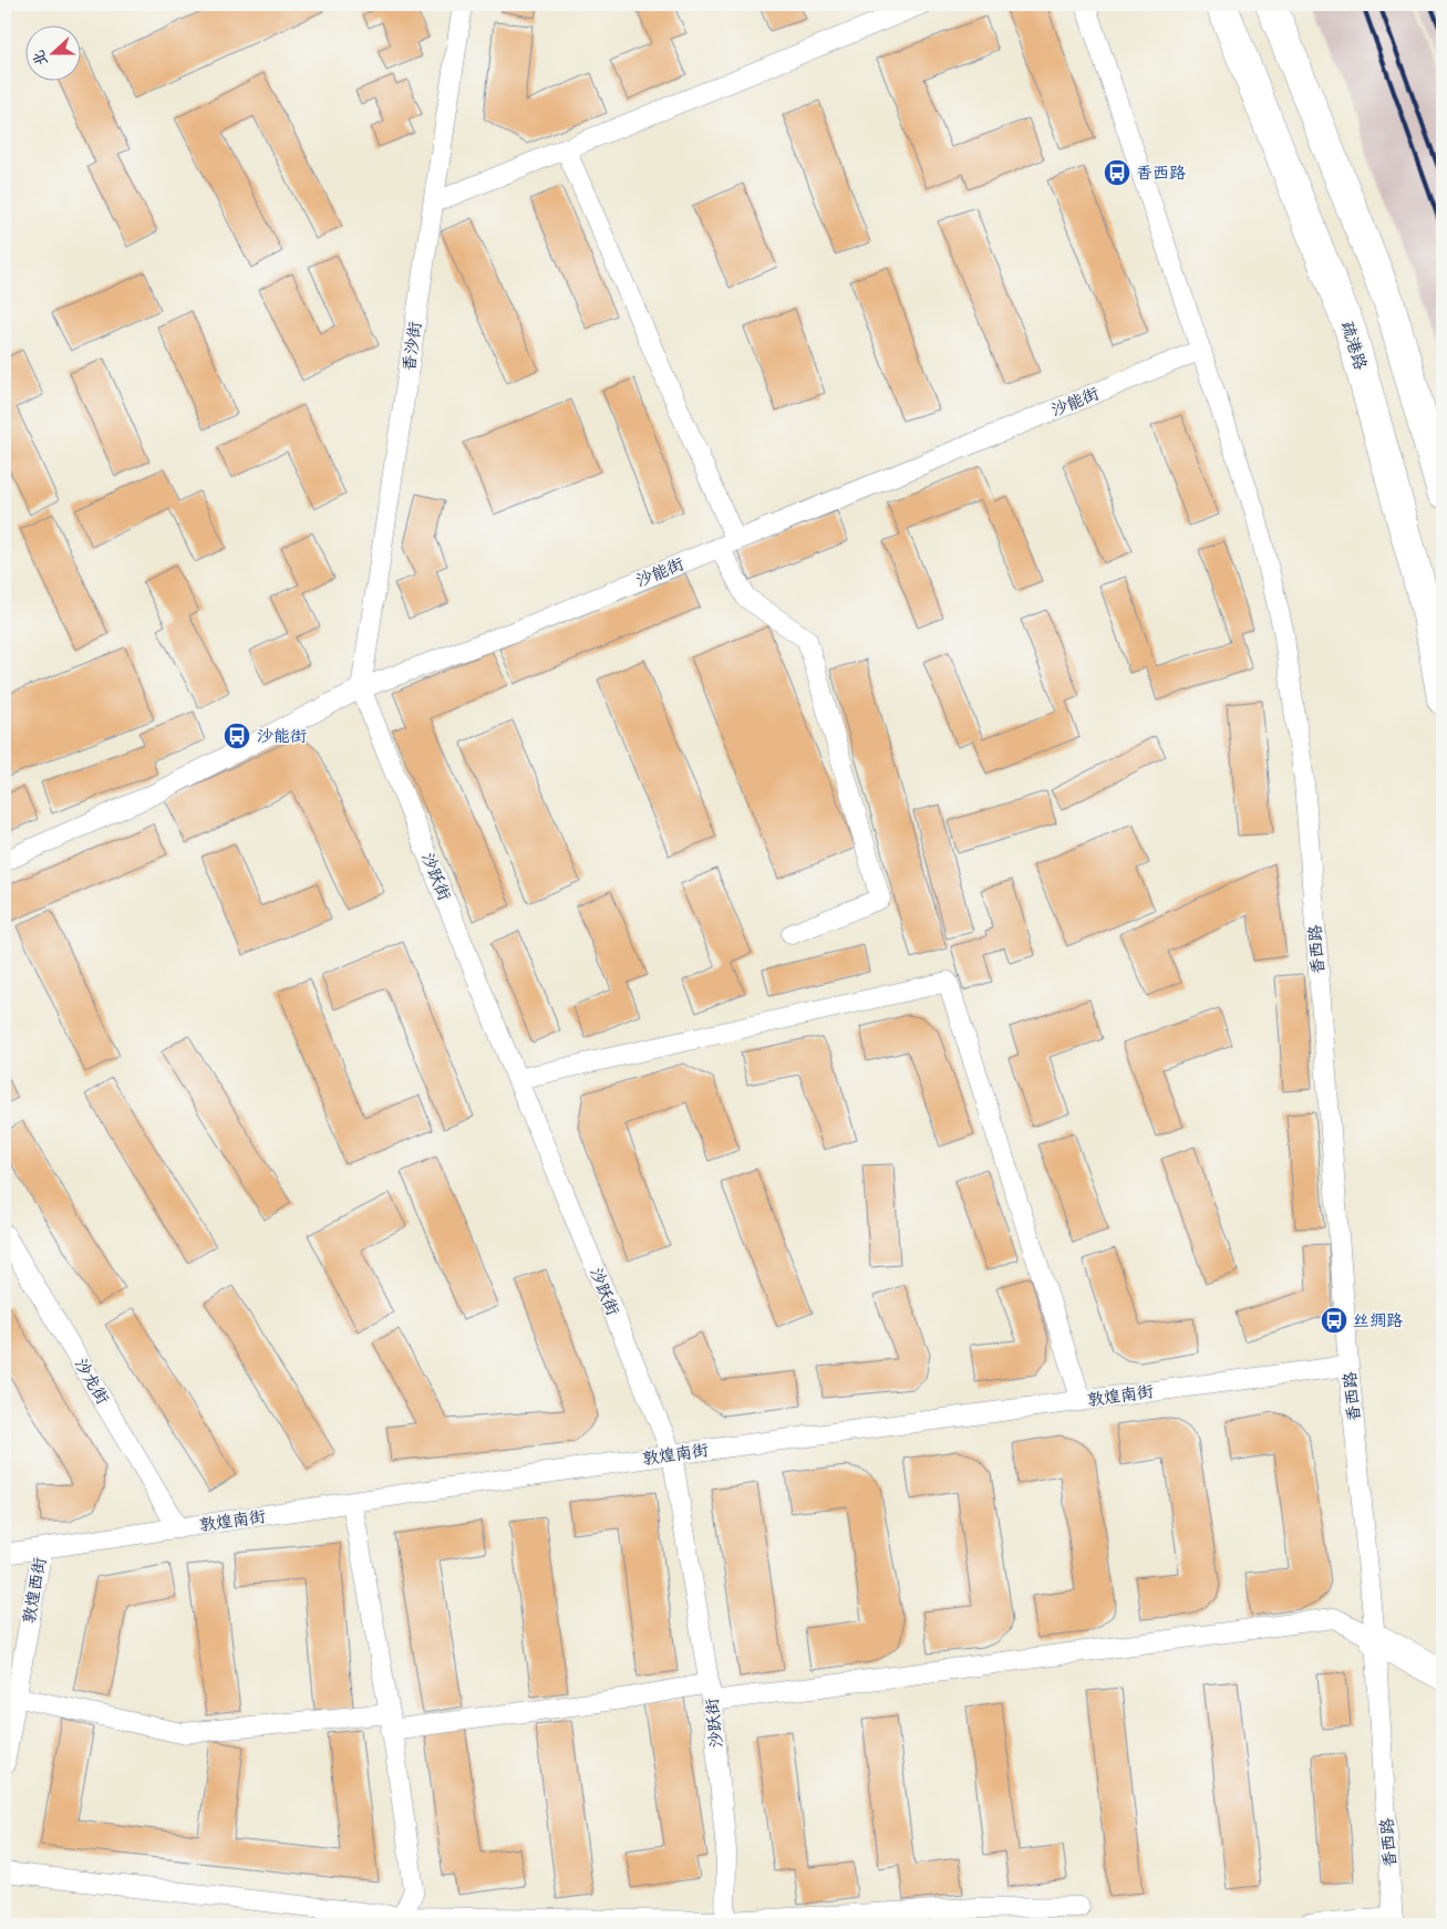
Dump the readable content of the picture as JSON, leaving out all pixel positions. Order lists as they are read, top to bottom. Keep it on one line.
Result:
{"streets":{"highway":["疏港路"],"street":["香沙街","沙能街","沙跃街","香西路","沙龙街","敦煌南街","敦煌西街"]},"crossings":[["香沙街","沙能街"],["香沙街","沙跃街"],["沙能街","沙跃街"],["沙能街","香西路"],["沙跃街","敦煌南街"],["香西路","敦煌南街"],["沙龙街","敦煌南街"],["敦煌南街","敦煌西街"]],"places":{"bus stop":["香西路","沙能街","丝绸路"]},"north":"left"}
